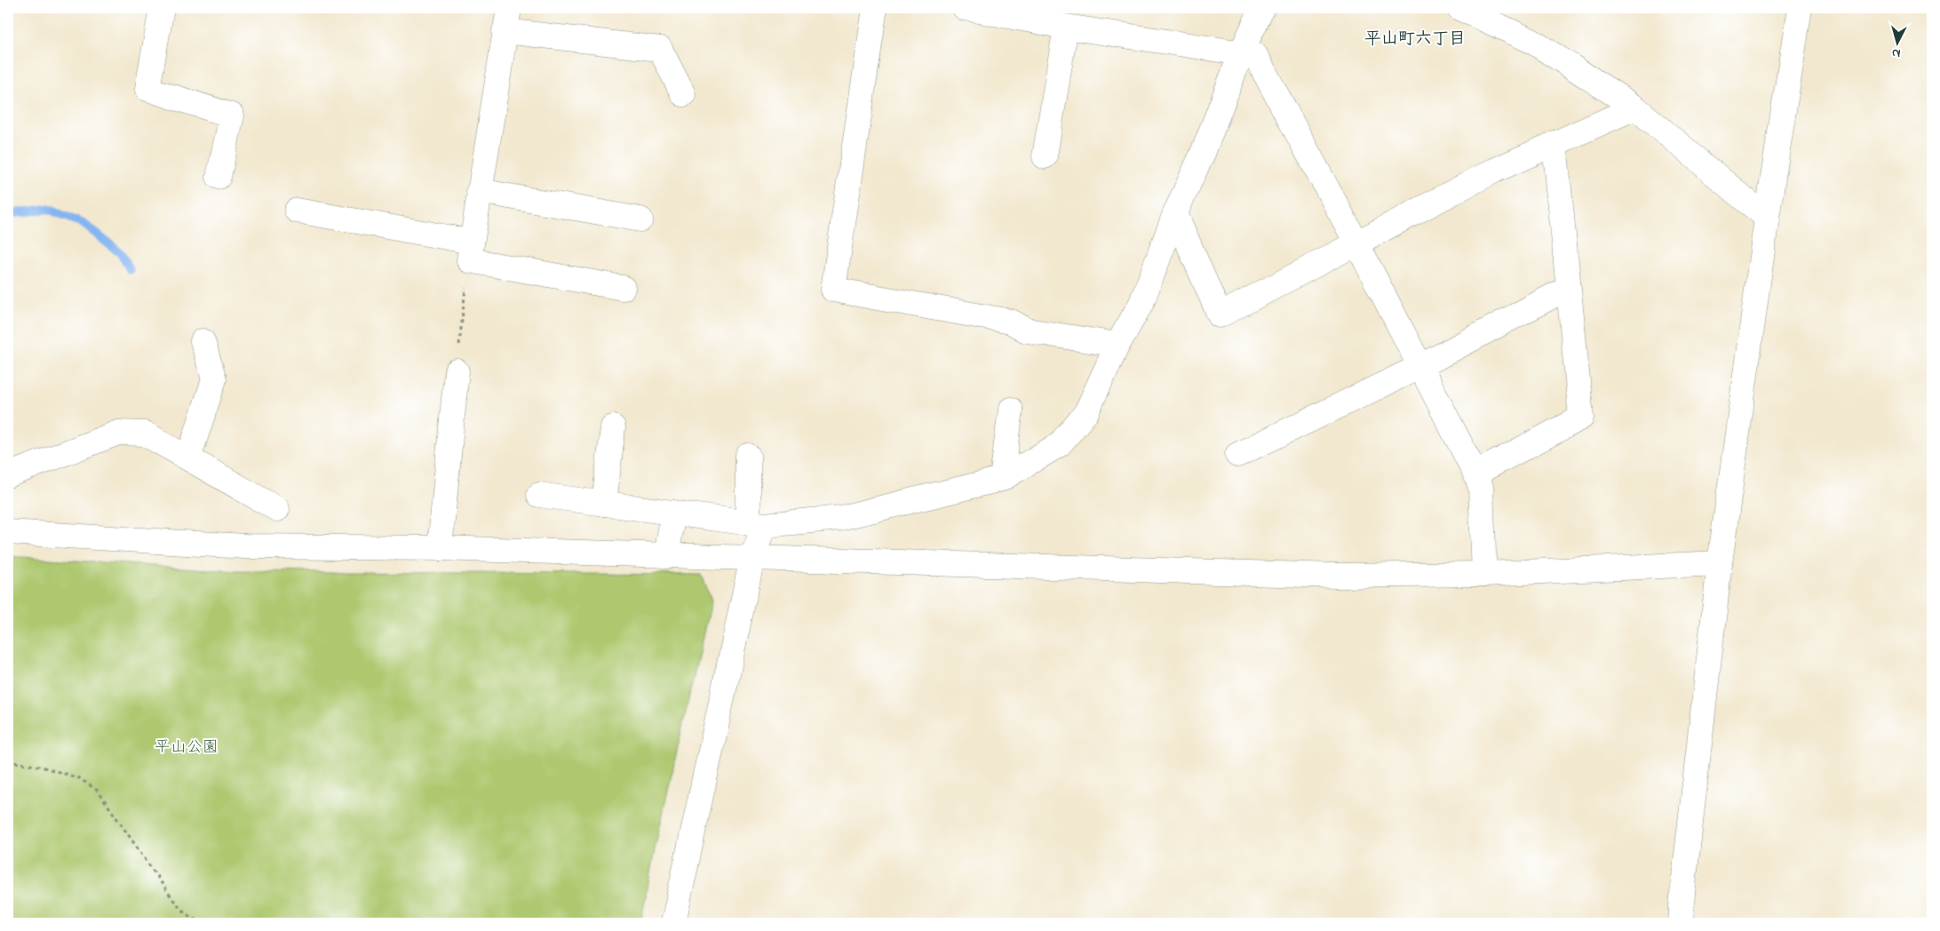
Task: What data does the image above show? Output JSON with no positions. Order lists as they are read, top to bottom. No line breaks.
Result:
{"districts":["平山町六丁目"],"parks":["平山公園"],"north":"bottom"}
